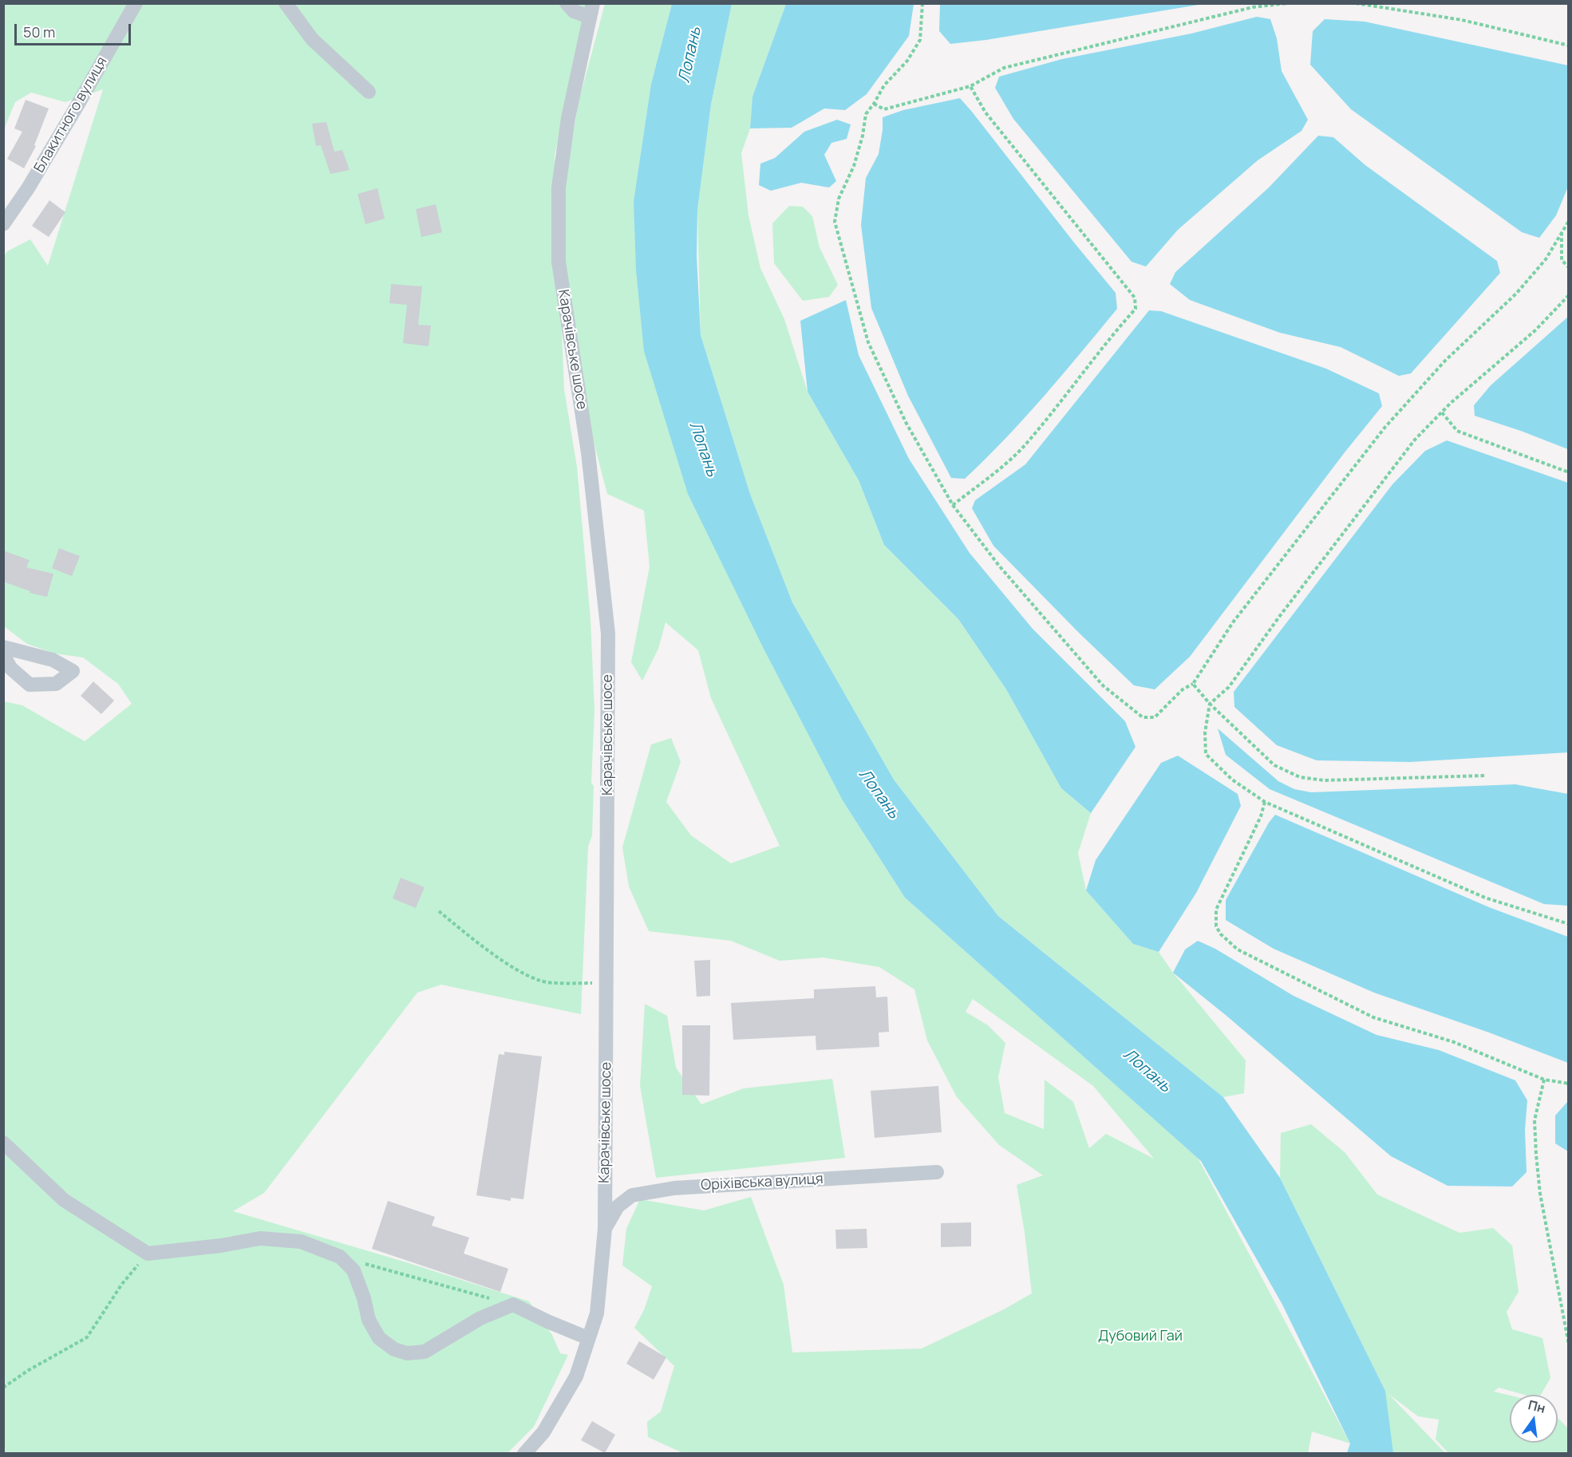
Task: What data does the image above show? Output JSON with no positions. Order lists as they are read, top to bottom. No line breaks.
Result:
{"streets":{"street":["Блакитного вулиця","Карачівське шосе","Оріхівська вулиця"]},"crossings":[["Карачівське шосе","Оріхівська вулиця"]],"water":["Лопань"],"parks":["Дубовий Гай"],"scale_bar":"50 m","north":"top"}
